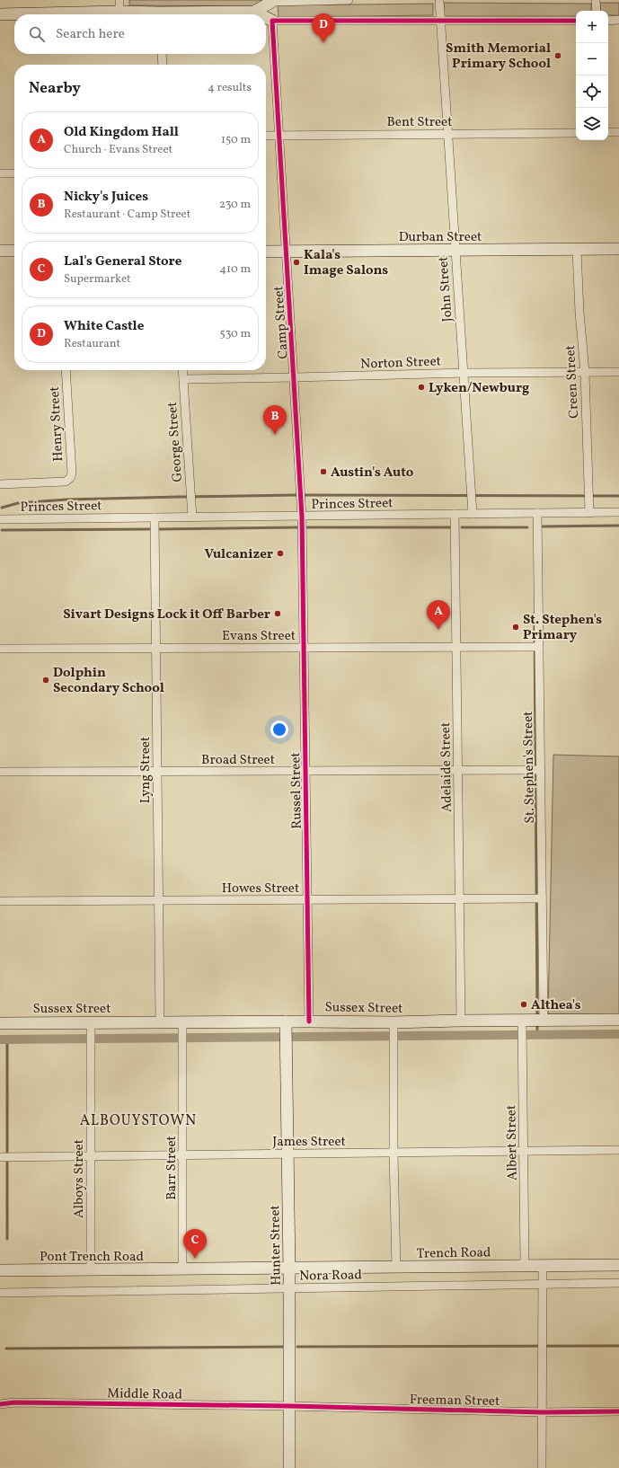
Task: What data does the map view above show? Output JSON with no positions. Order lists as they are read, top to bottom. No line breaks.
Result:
{"streets":{"street":["Bent Street","Durban Street","John Street","Camp Street","Norton Street","Creen Street","Henry Street","George Street","Princes Street","Evans Street","Broad Street","Adelaide Street","St. Stephen's Street","Lyng Street","Russel Street","Howes Street","Sussex Street","James Street","Albert Street","Barr Street","Alboys Street","Hunter Street","Trench Road","Pont Trench Road","Nora Road","Middle Road","Freeman Street"]},"crossings":[["Bent Street","John Street"],["Bent Street","Camp Street"],["Durban Street","John Street"],["Durban Street","Camp Street"],["Durban Street","Creen Street"],["John Street","Norton Street"],["John Street","Princes Street"],["Camp Street","Norton Street"],["Camp Street","Princes Street"],["Camp Street","Russel Street"],["Norton Street","Creen Street"],["Norton Street","George Street"],["Creen Street","Princes Street"],["George Street","Princes Street"],["Princes Street","Adelaide Street"],["Princes Street","St. Stephen's Street"],["Princes Street","Lyng Street"],["Princes Street","Russel Street"],["Evans Street","Adelaide Street"],["Evans Street","St. Stephen's Street"],["Evans Street","Lyng Street"],["Evans Street","Russel Street"],["Broad Street","Adelaide Street"],["Broad Street","St. Stephen's Street"],["Broad Street","Lyng Street"],["Broad Street","Russel Street"],["Adelaide Street","Howes Street"],["Adelaide Street","Sussex Street"],["St. Stephen's Street","Howes Street"],["St. Stephen's Street","Sussex Street"],["Lyng Street","Howes Street"],["Lyng Street","Sussex Street"],["Russel Street","Howes Street"],["Russel Street","Sussex Street"],["Sussex Street","Albert Street"],["Sussex Street","Barr Street"],["Sussex Street","Alboys Street"],["Sussex Street","Hunter Street"],["James Street","Albert Street"],["James Street","Barr Street"],["James Street","Alboys Street"],["James Street","Hunter Street"],["Albert Street","Trench Road"],["Barr Street","Pont Trench Road"],["Alboys Street","Pont Trench Road"],["Hunter Street","Trench Road"],["Hunter Street","Pont Trench Road"],["Hunter Street","Nora Road"],["Hunter Street","Middle Road"],["Hunter Street","Freeman Street"],["Trench Road","Pont Trench Road"],["Middle Road","Freeman Street"]],"districts":["ALBOUYSTOWN"],"places":["Smith Memorial Primary School","Kala's Image Salons","Lyken/Newburg","Austin's Auto","Vulcanizer","Sivart Designs Lock it Off Barber","St. Stephen's Primary","Dolphin Secondary School","Althea's"],"page":{"map_buttons":["+","−"],"pins":["D","B","A","C"],"search":"Search here","heading":["Nearby","4 results"],"list":[{"mark":"A","name":"Old Kingdom Hall","note":"Church · Evans Street","value":"150 m"},{"mark":"B","name":"Nicky's Juices","note":"Restaurant · Camp Street","value":"230 m"},{"mark":"C","name":"Lal's General Store","note":"Supermarket","value":"410 m"},{"mark":"D","name":"White Castle","note":"Restaurant","value":"530 m"}]}}
